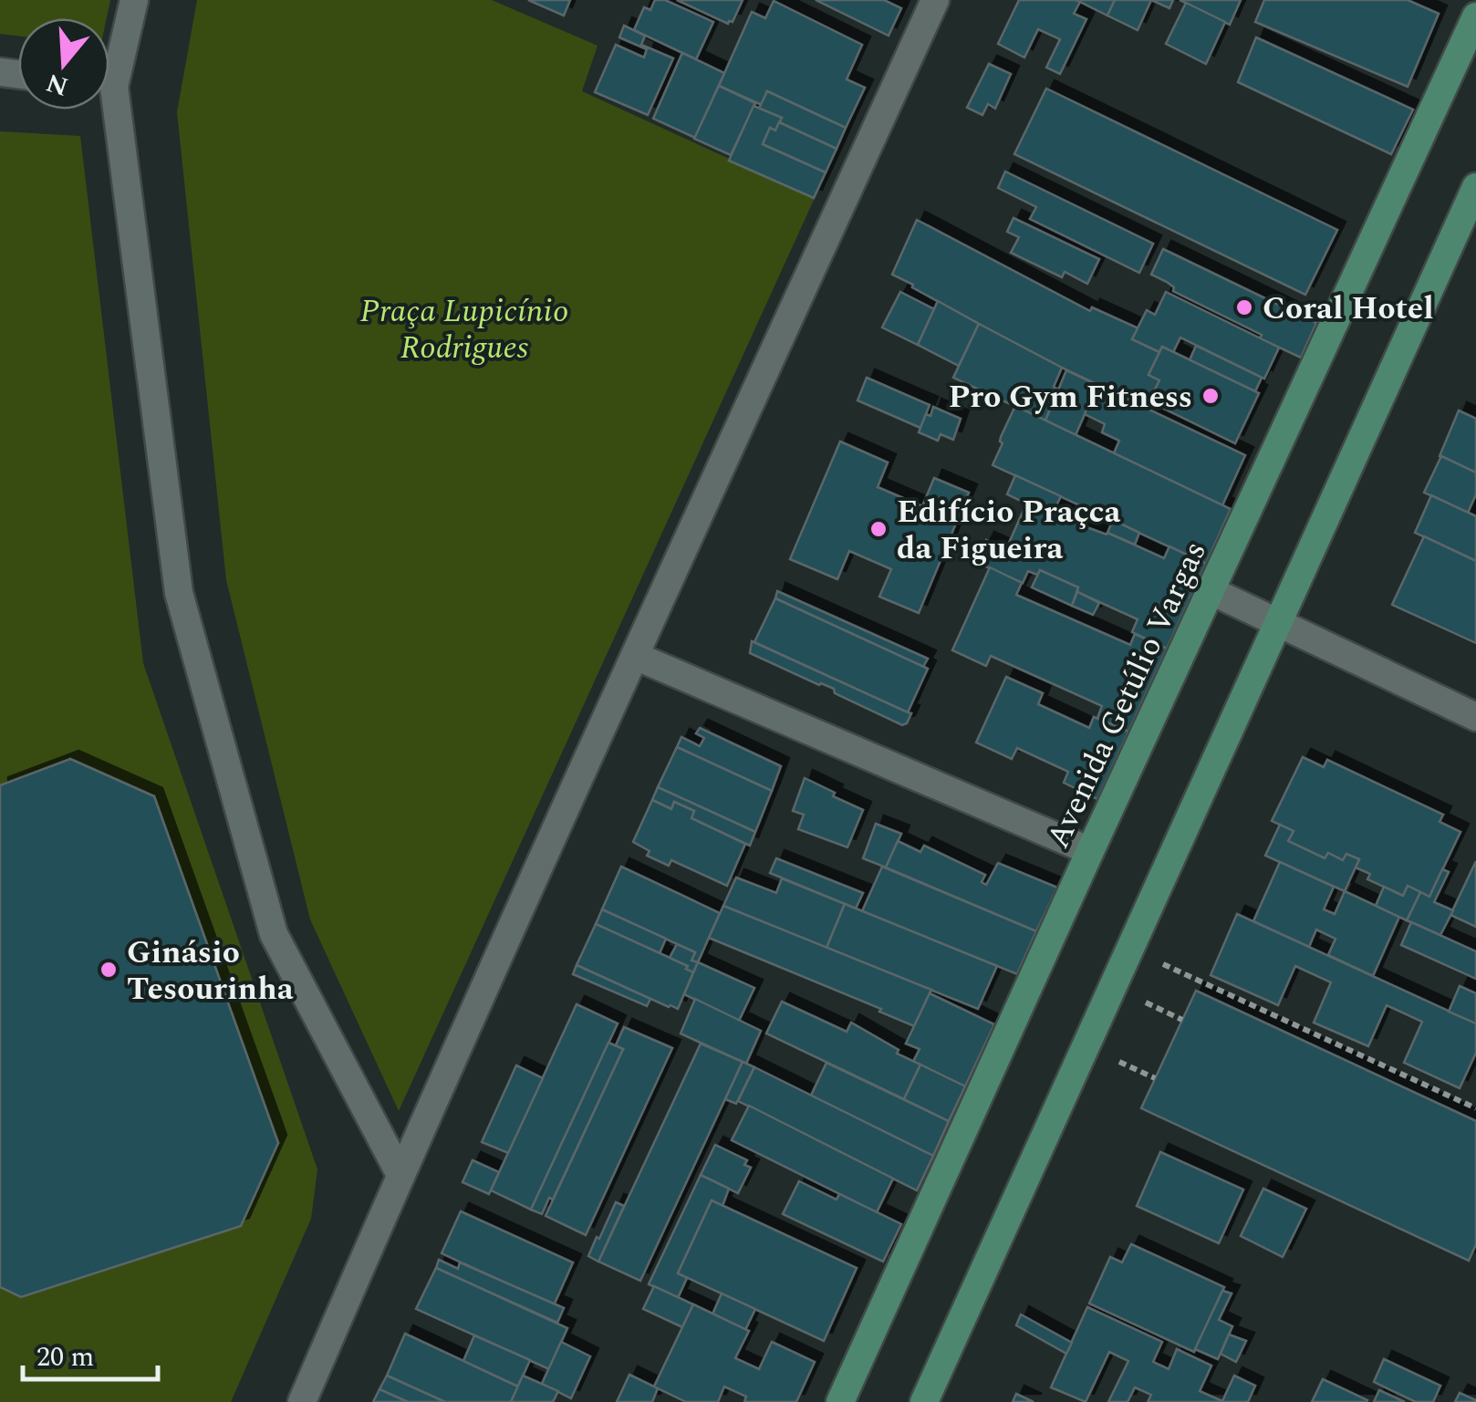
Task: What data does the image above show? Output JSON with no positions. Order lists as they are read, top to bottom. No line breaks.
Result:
{"streets":{"main road":["Avenida Getúlio Vargas"]},"parks":["Praça Lupicínio Rodrigues"],"places":["Coral Hotel","Pro Gym Fitness","Edifício Praçca da Figueira","Ginásio Tesourinha"],"scale_bar":"20 m","north":"bottom"}
